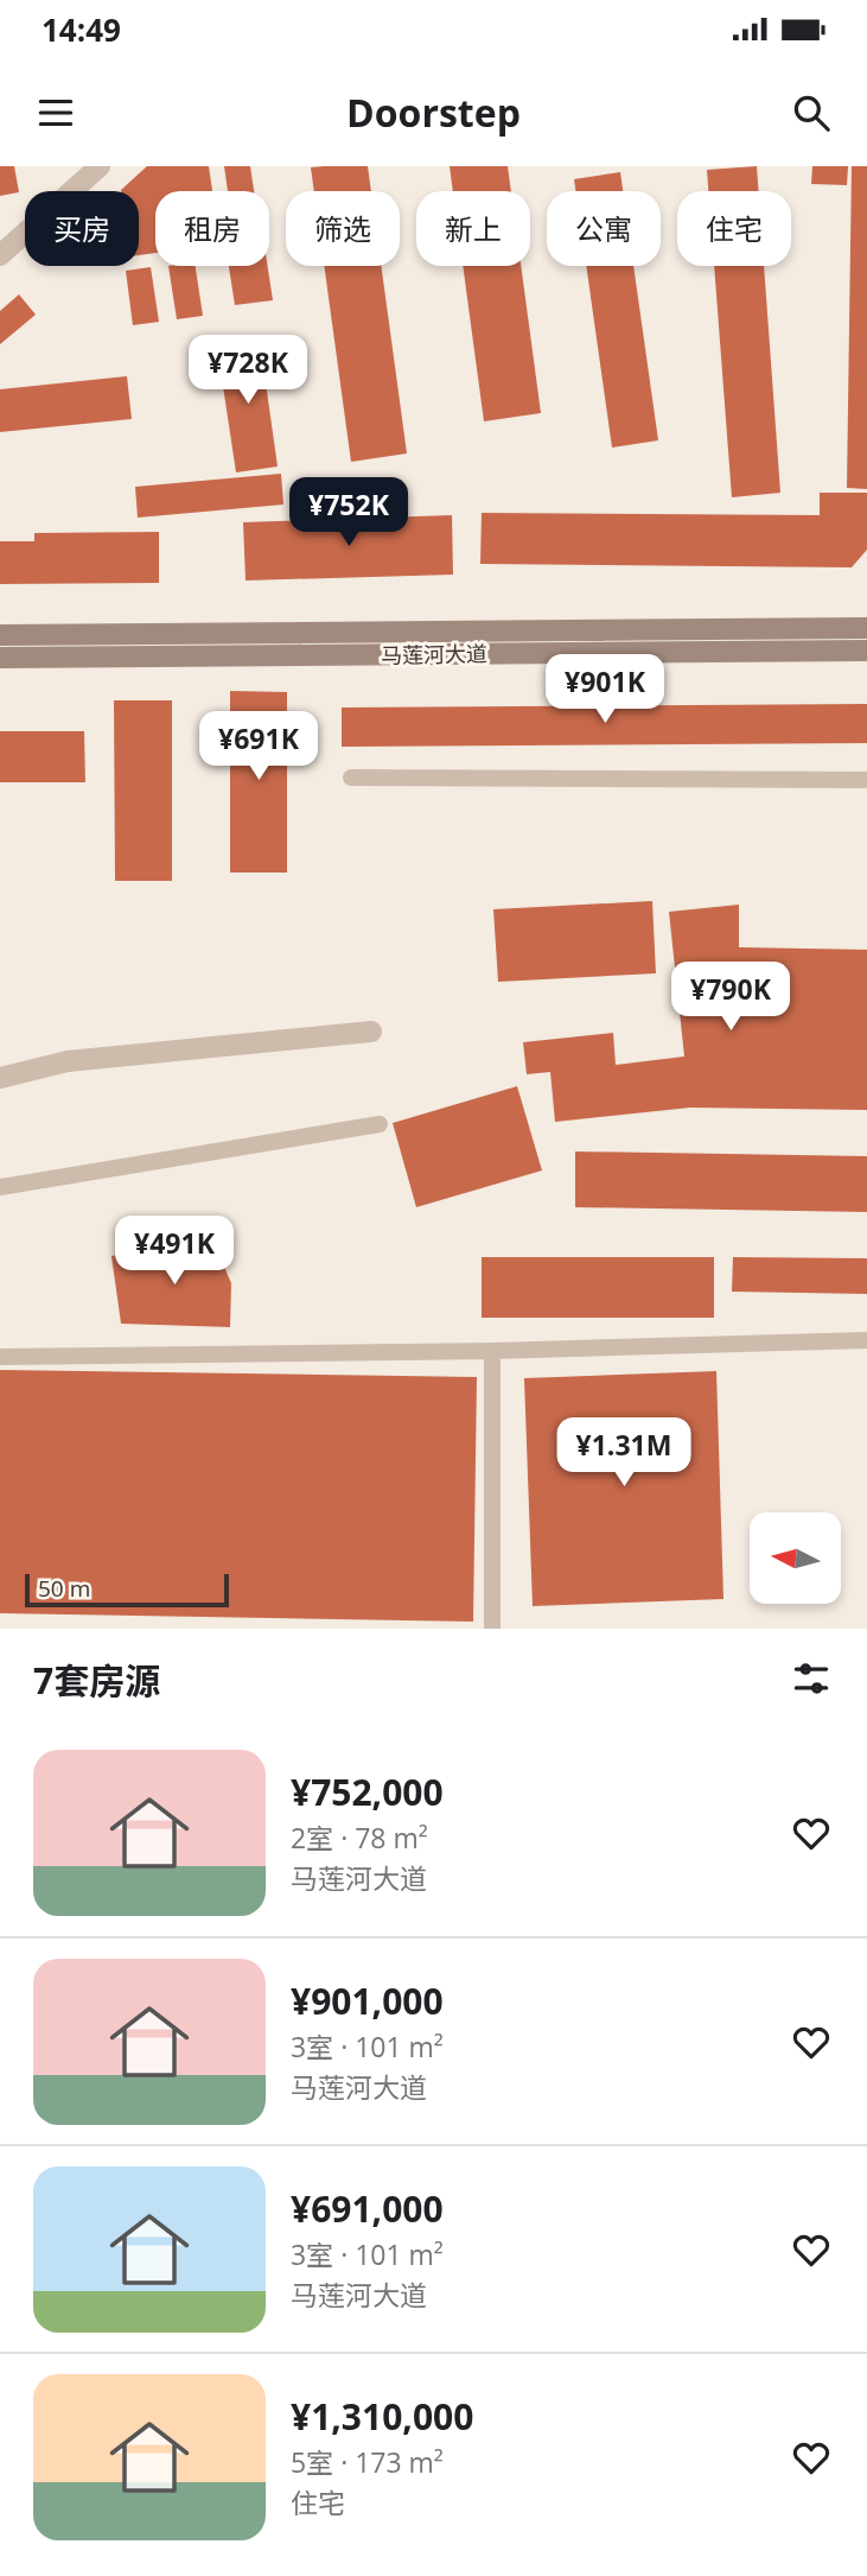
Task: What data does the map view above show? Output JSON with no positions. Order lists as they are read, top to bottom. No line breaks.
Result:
{"streets":{"street":["马莲河大道"]},"scale_bar":"50 m","north":"left","page":{"status":"14:49","header":"Doorstep","chip":["买房","租房","筛选","新上","公寓","住宅"],"price":["¥728K","¥752K","¥901K","¥691K","¥790K","¥491K","¥1.31M"],"scale":"50 m","heading":"7套房源","list":[{"name":"¥752,000","note":"2室 · 78 m² · 马莲河大道"},{"name":"¥901,000","note":"3室 · 101 m² · 马莲河大道"},{"name":"¥691,000","note":"3室 · 101 m² · 马莲河大道"},{"name":"¥1,310,000","note":"5室 · 173 m² · 住宅"}]}}
